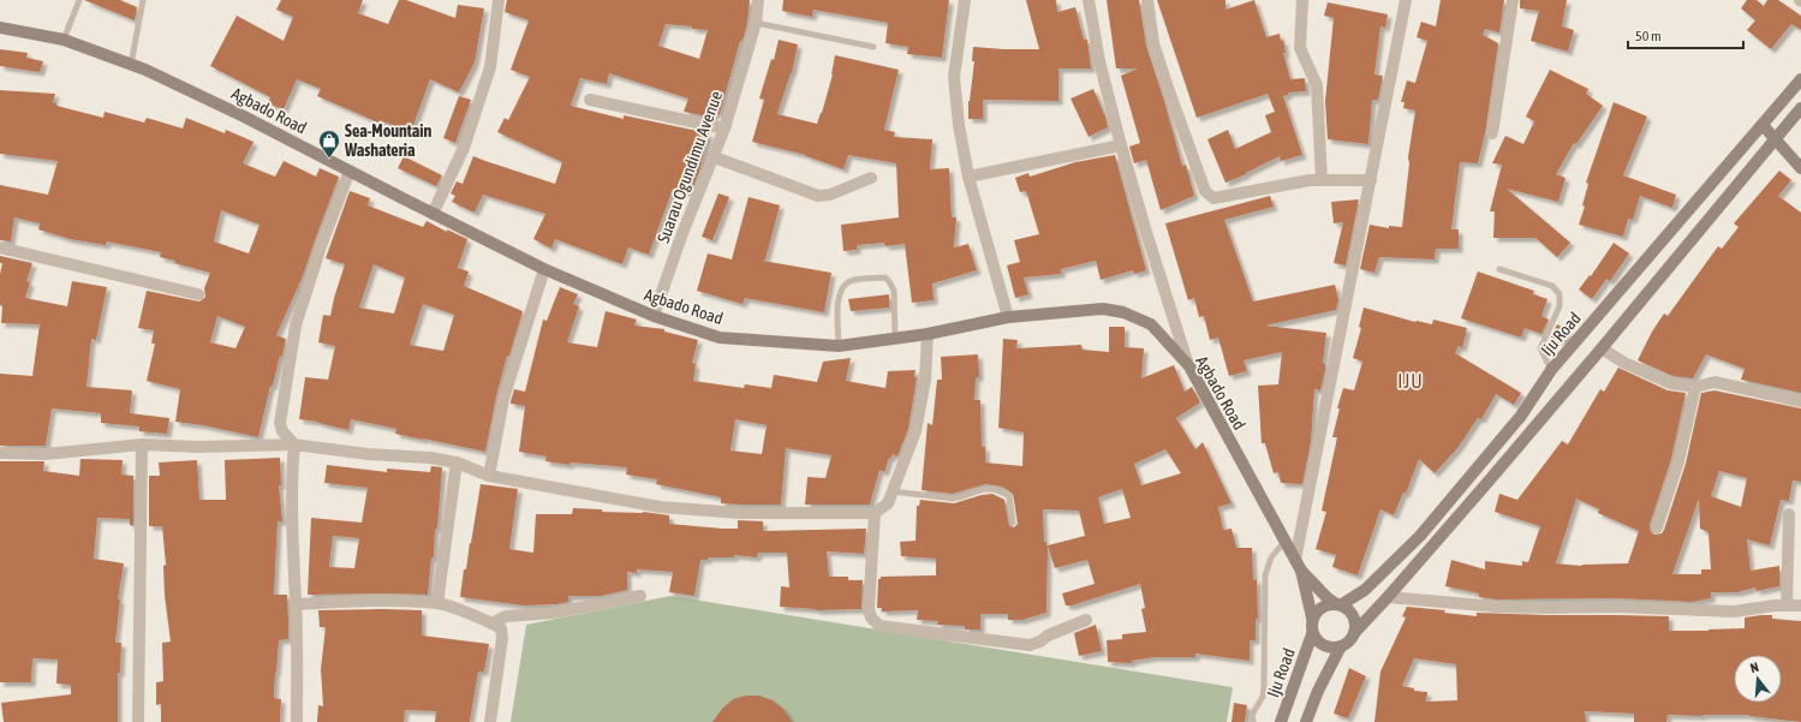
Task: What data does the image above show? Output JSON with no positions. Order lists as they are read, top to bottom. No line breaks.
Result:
{"streets":{"main road":["Agbado Road","Iju Road"],"street":["Suarau Ogundimu Avenue"]},"crossings":[["Agbado Road","Suarau Ogundimu Avenue"],["Agbado Road","Iju Road"]],"districts":["IJU"],"places":{"shop":["Sea-Mountain Washateria"]},"scale_bar":"50 m","north":"top"}
